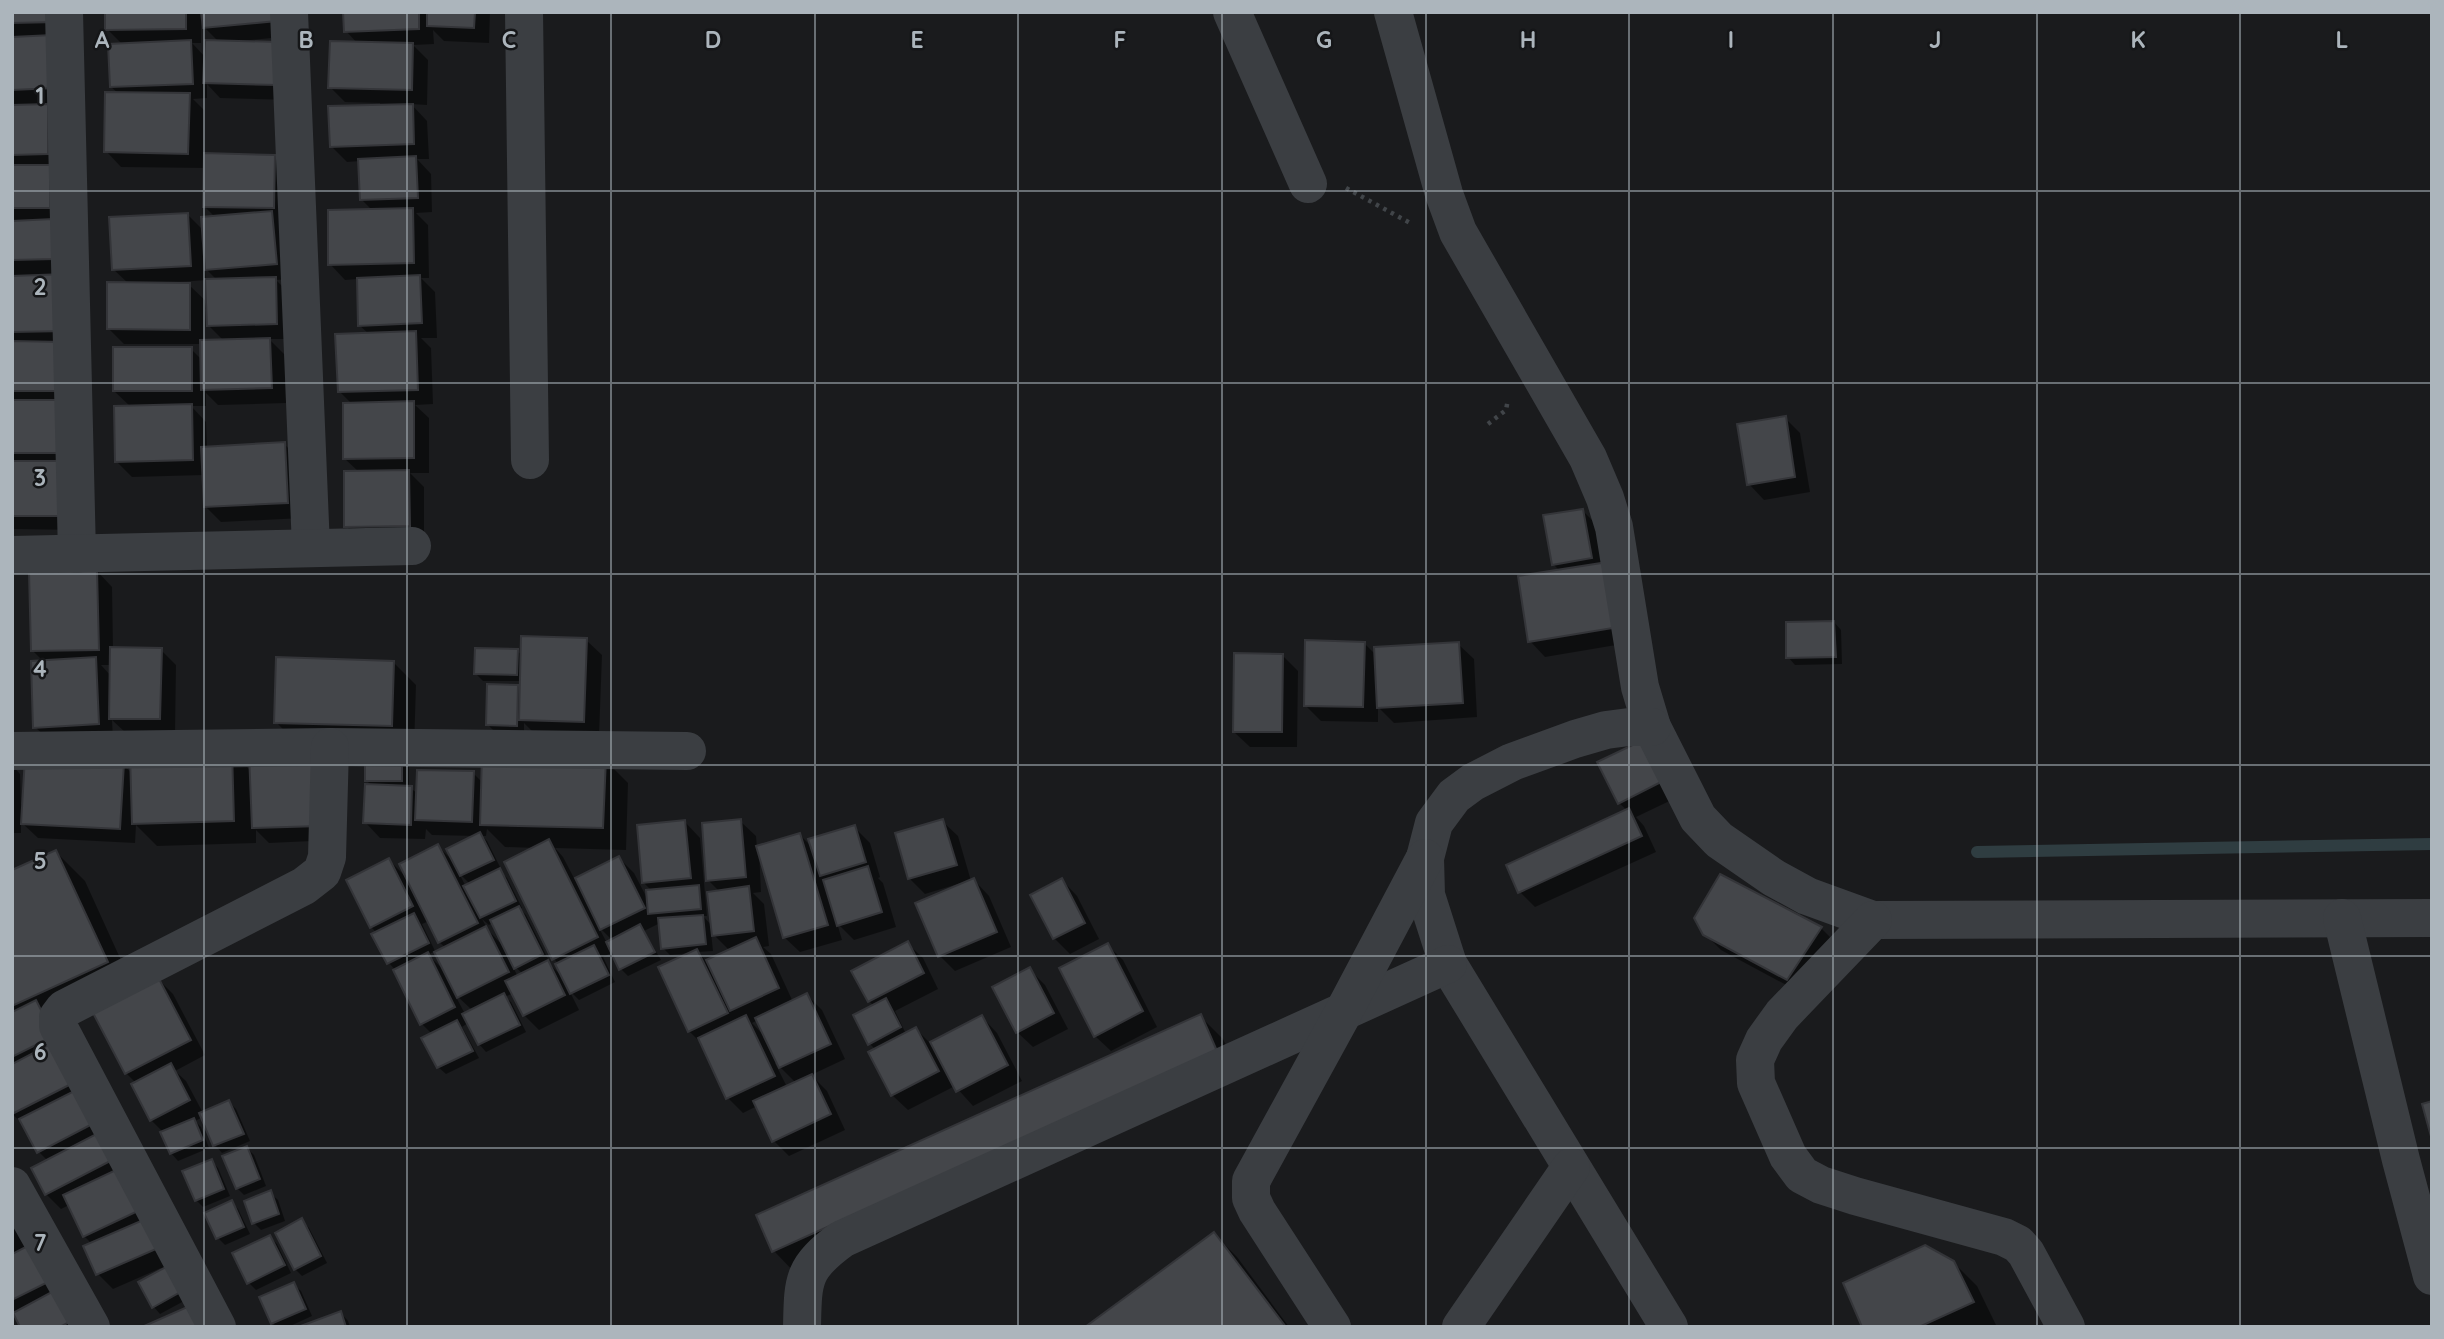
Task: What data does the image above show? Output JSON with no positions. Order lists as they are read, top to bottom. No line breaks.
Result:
{"grid":{"columns":["A","B","C","D","E","F","G","H","I","J","K","L"],"rows":["1","2","3","4","5","6","7"]}}
